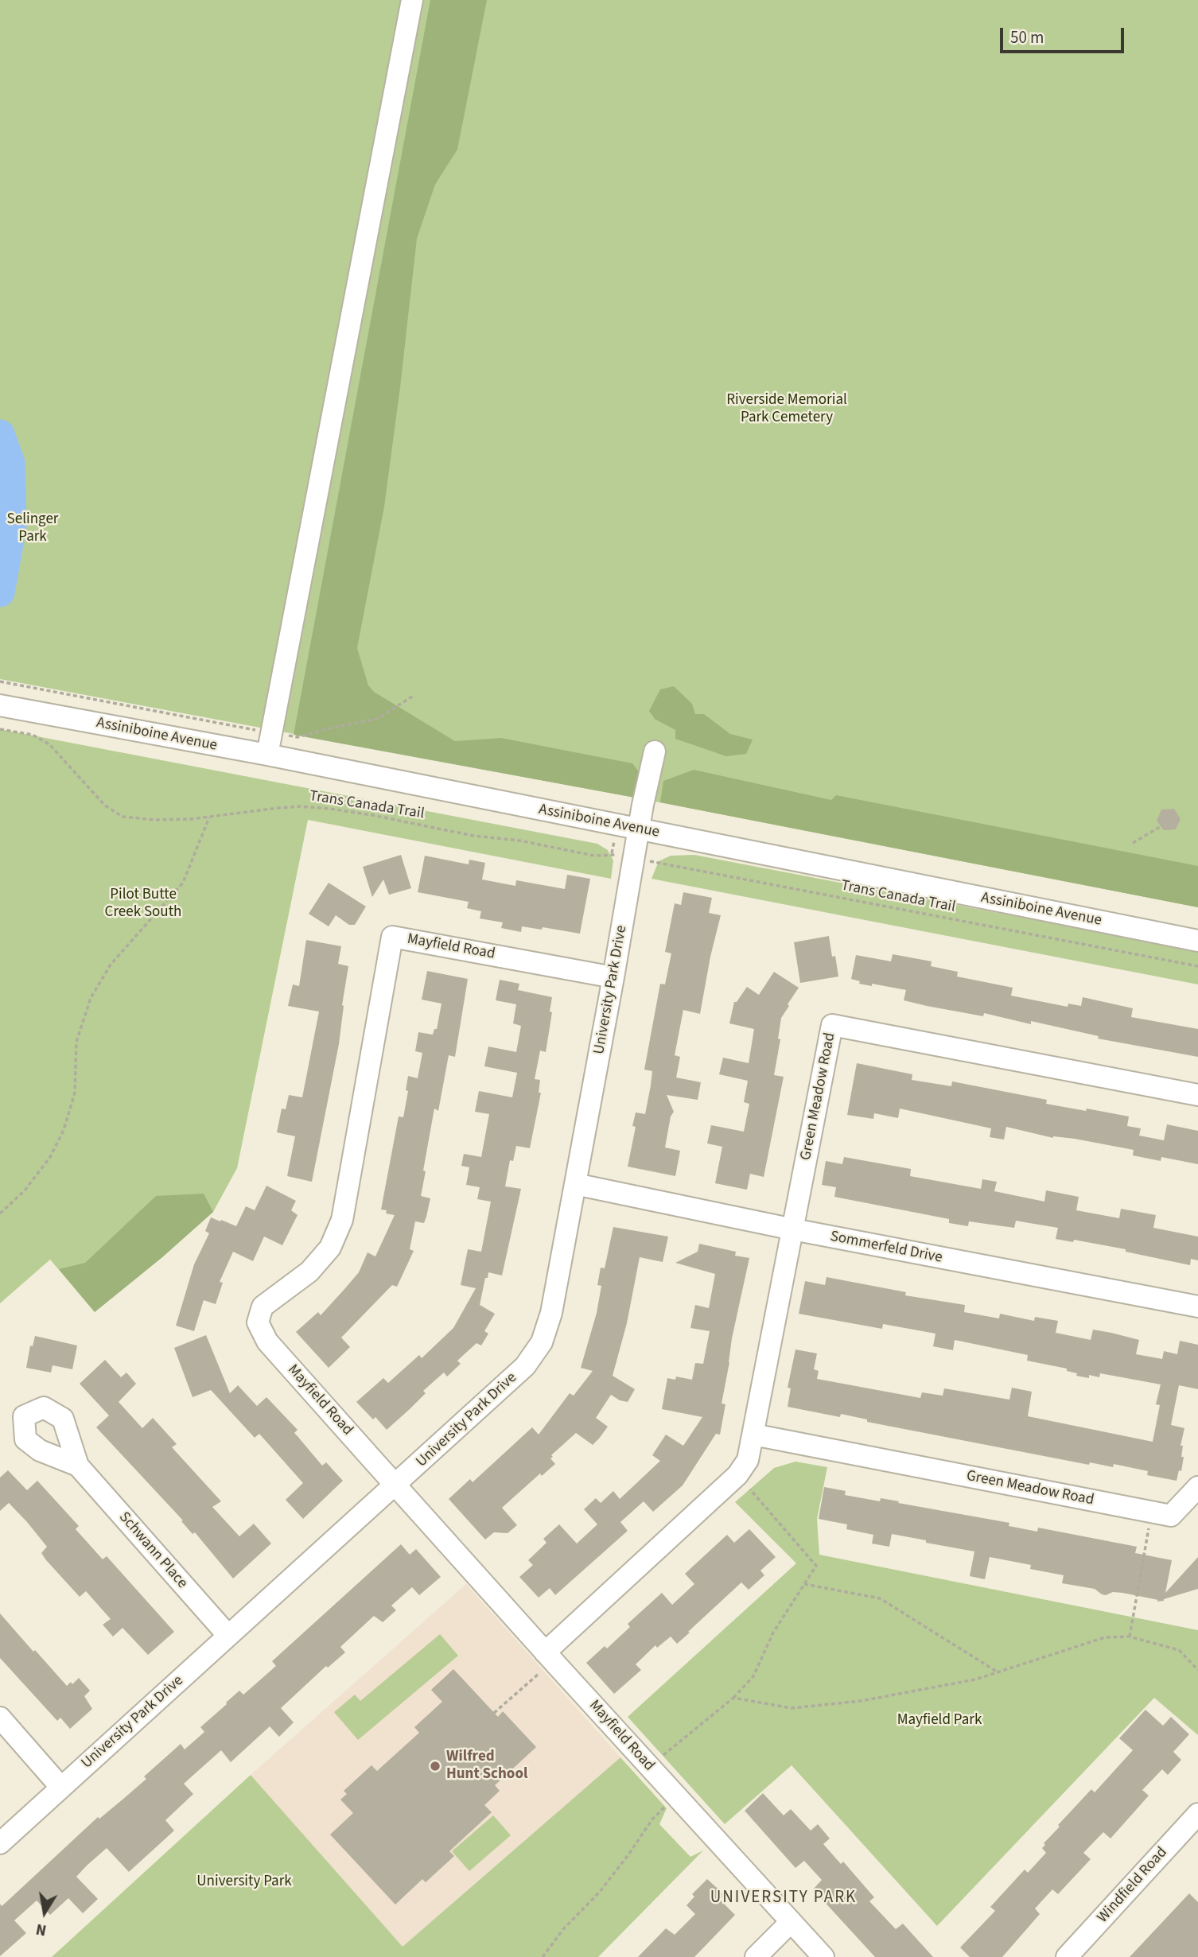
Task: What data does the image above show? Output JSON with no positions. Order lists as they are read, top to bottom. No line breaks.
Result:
{"streets":{"street":["Assiniboine Avenue","Mayfield Road","University Park Drive","Green Meadow Road","Sommerfeld Drive","Schwann Place","Windfield Road"],"path":["Trans Canada Trail"]},"crossings":[["Assiniboine Avenue","University Park Drive"],["Mayfield Road","University Park Drive"],["Mayfield Road","Green Meadow Road"],["University Park Drive","Sommerfeld Drive"],["University Park Drive","Schwann Place"],["Green Meadow Road","Sommerfeld Drive"]],"districts":["UNIVERSITY PARK"],"parks":["Riverside Memorial Park Cemetery","Selinger Park","Pilot Butte Creek South","Mayfield Park","University Park"],"places":["Wilfred Hunt School"],"scale_bar":"50 m","north":"bottom"}
